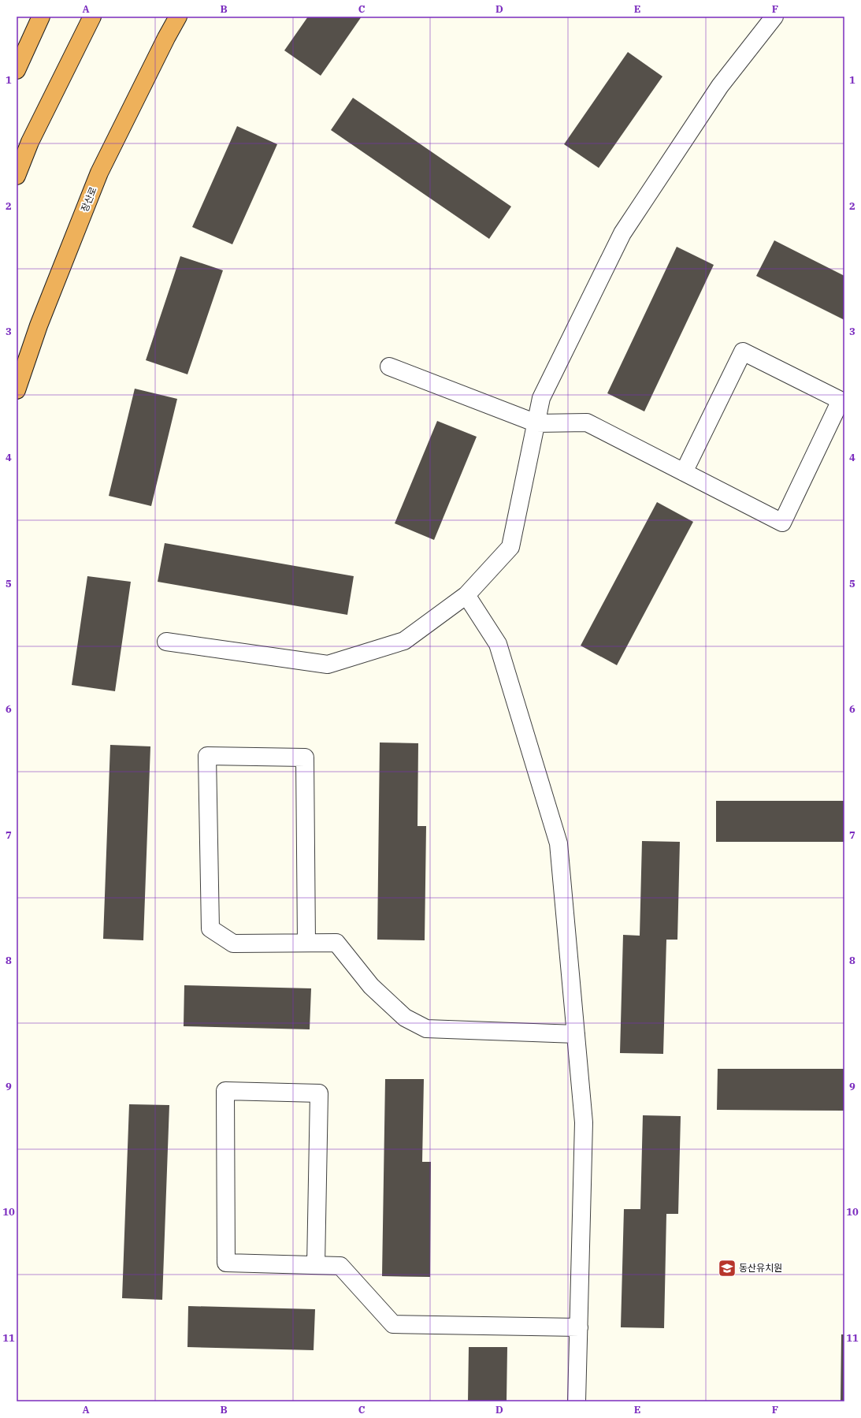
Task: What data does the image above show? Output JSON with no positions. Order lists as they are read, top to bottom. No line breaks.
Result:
{"streets":{"highway":["장산로"]},"places":{"school or university":["동산유치원"]},"grid":{"columns":["A","B","C","D","E","F"],"rows":["1","2","3","4","5","6","7","8","9","10","11"]}}
